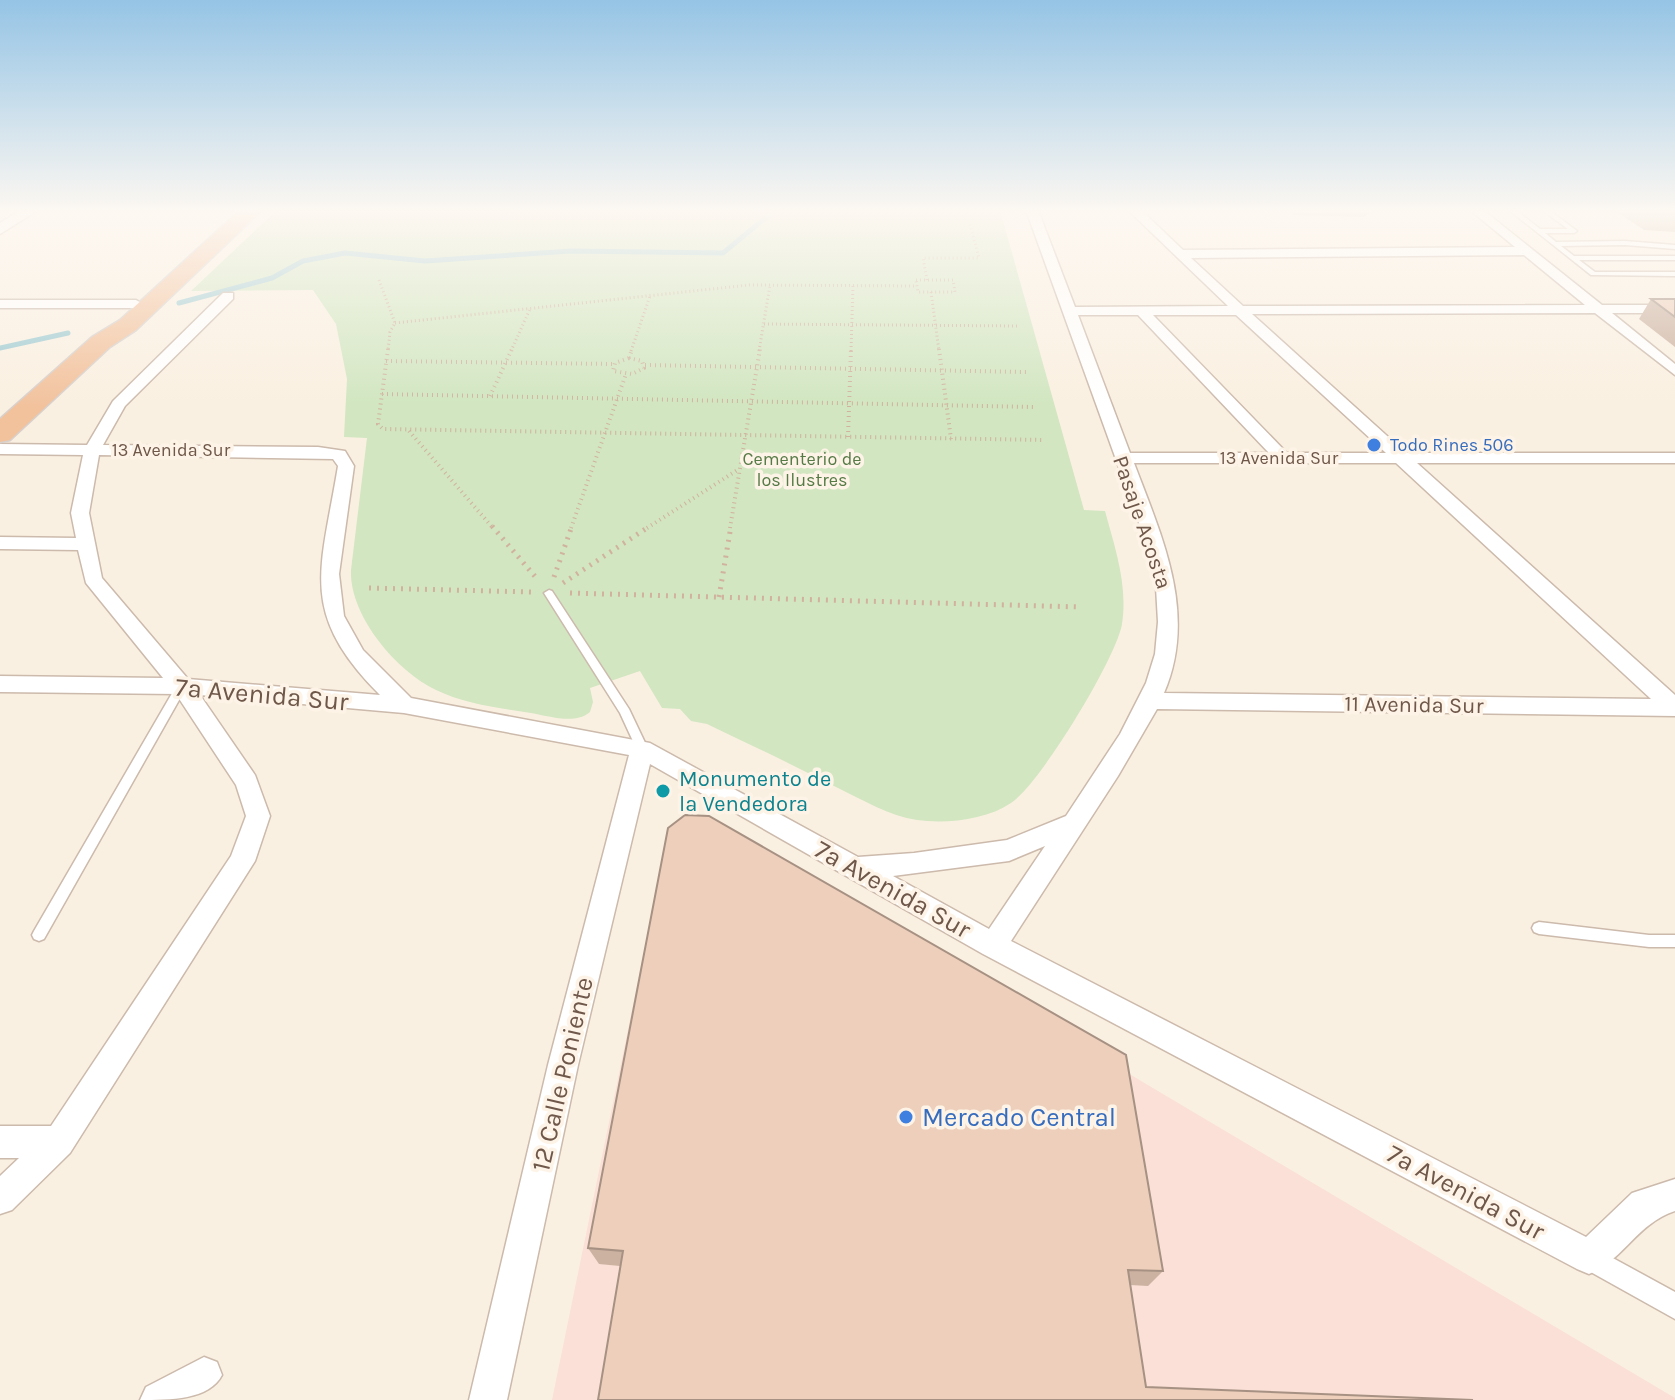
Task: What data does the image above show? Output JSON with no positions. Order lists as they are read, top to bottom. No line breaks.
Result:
{"streets":{"street":["13 Avenida Sur","Pasaje Acosta","7a Avenida Sur","11 Avenida Sur","12 Calle Poniente"]},"crossings":[["13 Avenida Sur","Pasaje Acosta"],["13 Avenida Sur","7a Avenida Sur"],["Pasaje Acosta","7a Avenida Sur"],["Pasaje Acosta","11 Avenida Sur"],["7a Avenida Sur","12 Calle Poniente"]],"parks":["Cementerio de los Ilustres"],"places":["Todo Rines 506","Monumento de la Vendedora","Mercado Central"]}
